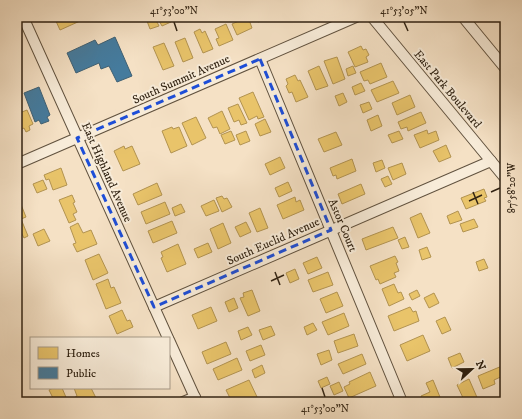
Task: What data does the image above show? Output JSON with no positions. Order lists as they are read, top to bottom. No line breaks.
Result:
{"streets":{"street":["South Summit Avenue","East Park Boulevard","East Highland Avenue","Astor Court","South Euclid Avenue"]},"crossings":[["South Summit Avenue","East Highland Avenue"],["South Summit Avenue","Astor Court"],["East Park Boulevard","South Euclid Avenue"],["East Highland Avenue","South Euclid Avenue"],["Astor Court","South Euclid Avenue"]],"legend":["Homes","Public"],"north":"right","coordinates":["41°53'00\"N","41°53'05\"N","87°58'20\"W"]}
